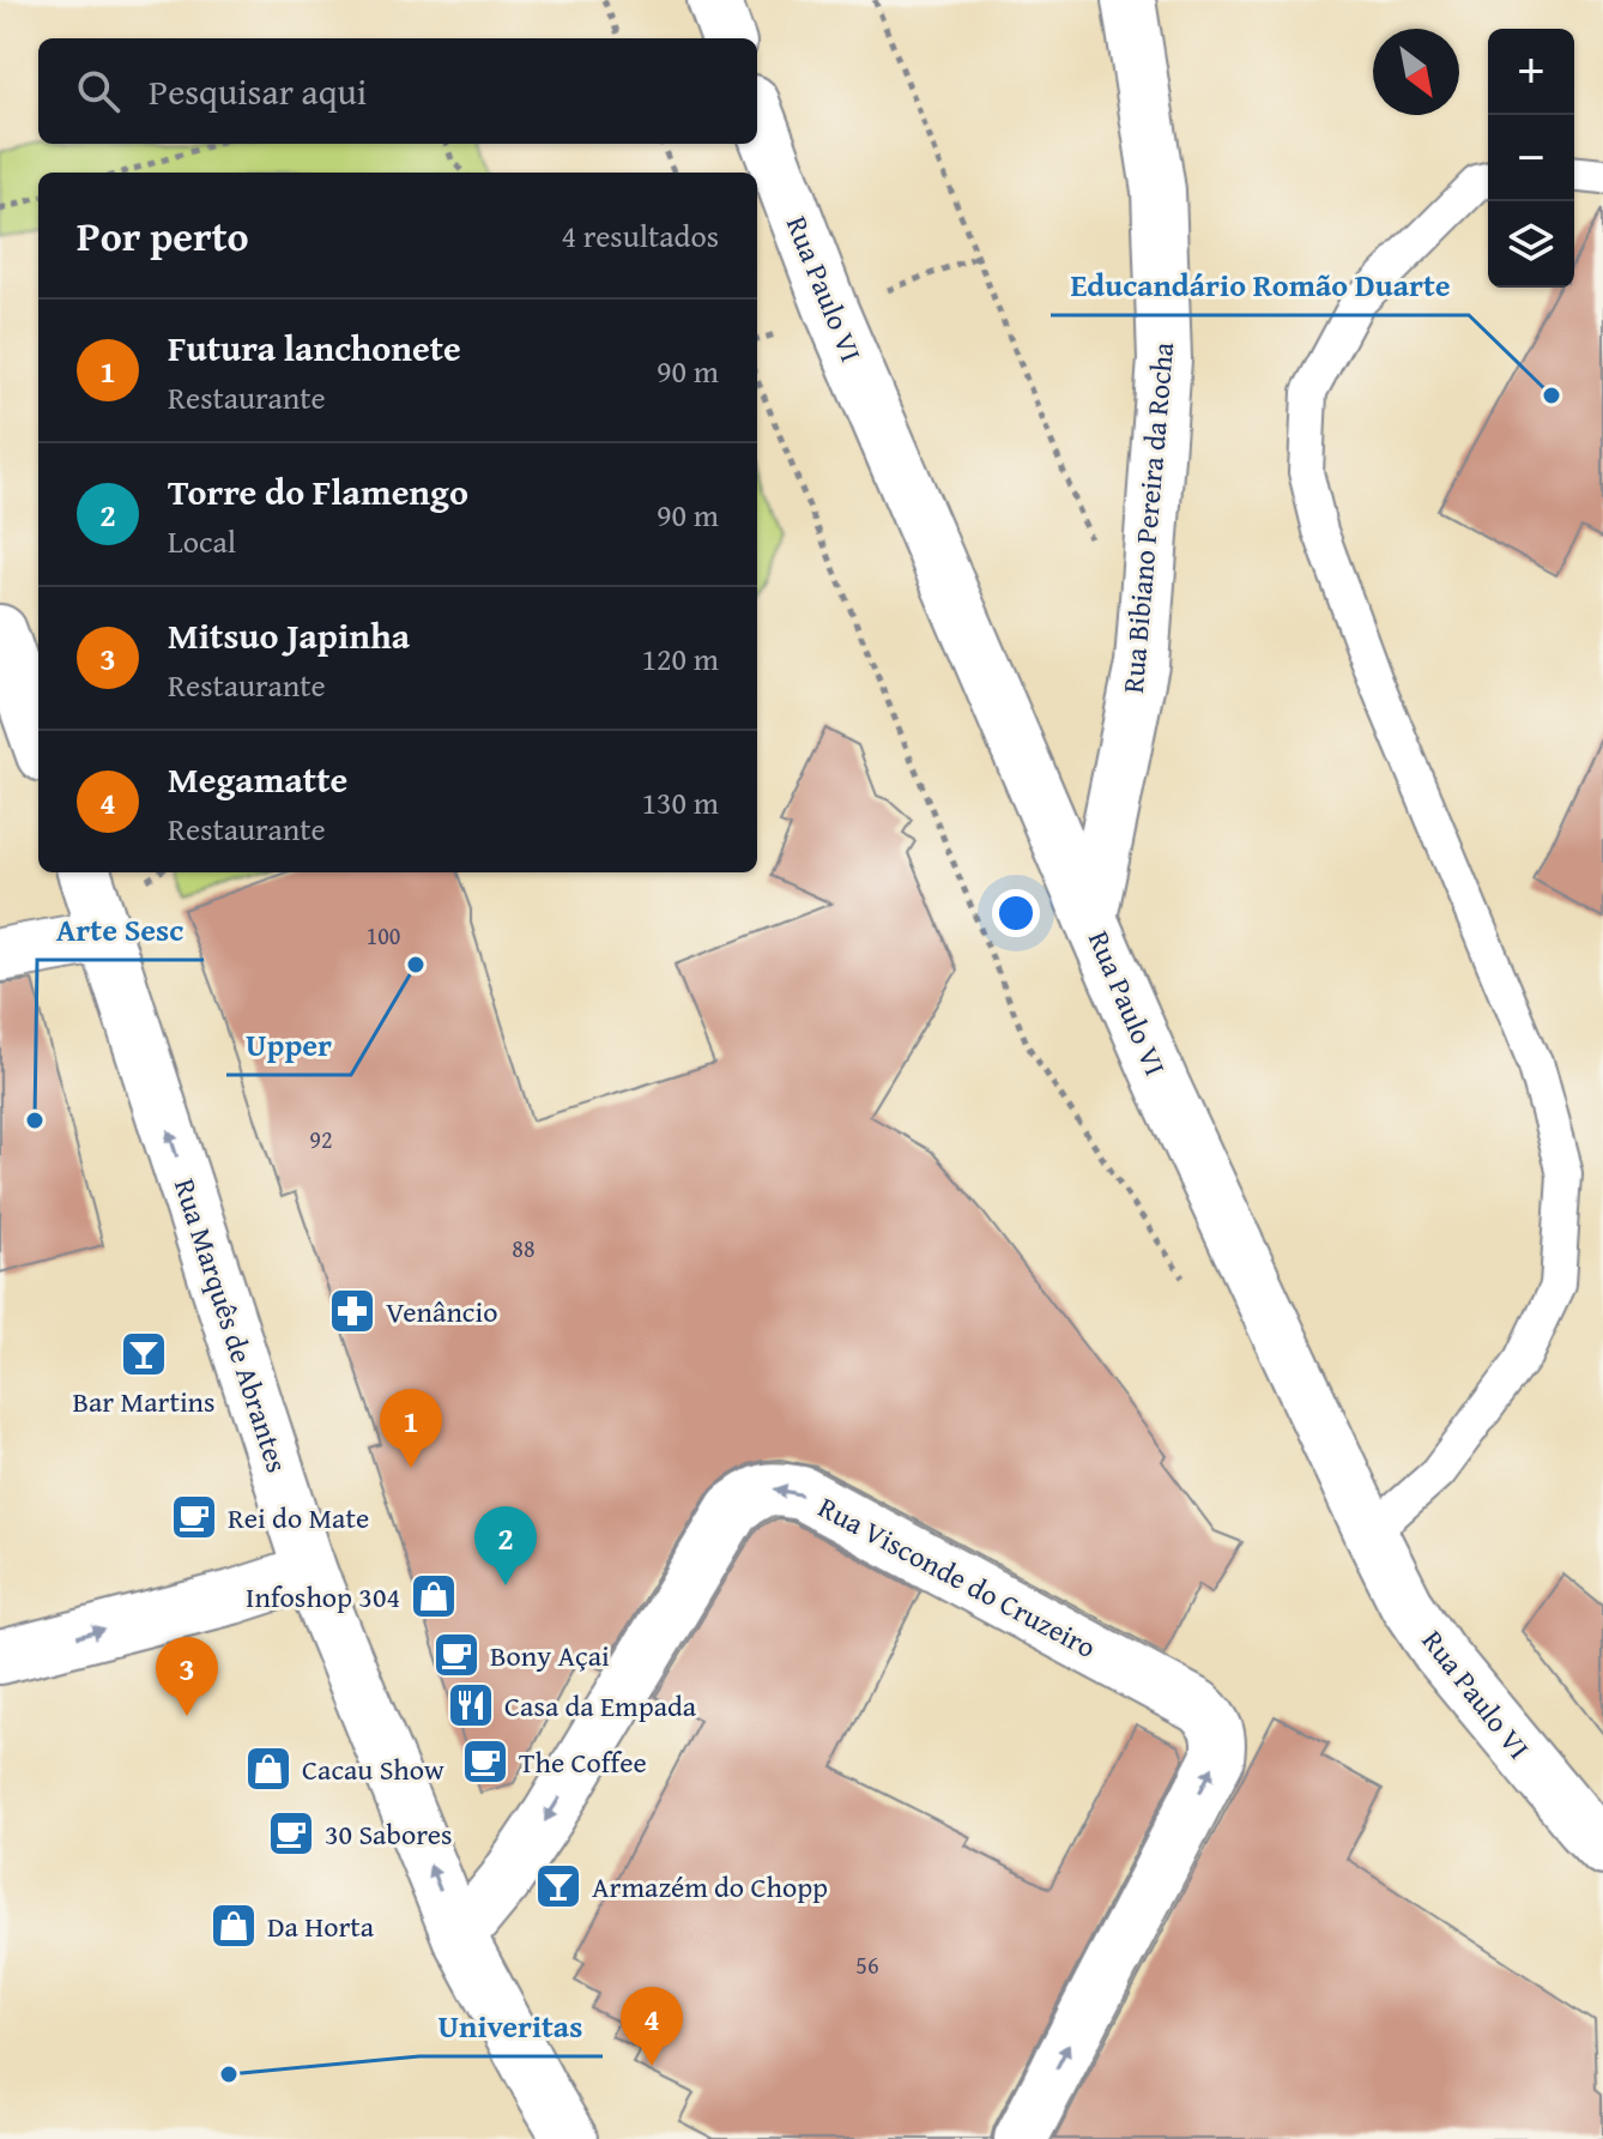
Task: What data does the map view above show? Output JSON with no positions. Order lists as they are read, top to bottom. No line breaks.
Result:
{"streets":{"street":["Rua Paulo VI","Rua Bibiano Pereira da Rocha","Rua Marquês de Abrantes","Rua Visconde do Cruzeiro"]},"crossings":[["Rua Paulo VI","Rua Bibiano Pereira da Rocha"],["Rua Marquês de Abrantes","Rua Visconde do Cruzeiro"]],"one_way":["Rua Marquês de Abrantes"],"places":{"other":["Educandário Romão Duarte","Upper","Arte Sesc","Univeritas"],"pharmacy":["Venâncio"],"bar":["Bar Martins","Armazém do Chopp"],"cafe":["Rei do Mate","Bony Açai","The Coffee","30 Sabores"],"shop":["Infoshop 304","Cacau Show","Da Horta"],"restaurant":["Casa da Empada"]},"house_numbers":["100","92","88","56"],"north":"bottom right","page":{"map_buttons":["+","−"],"search":"Pesquisar aqui","heading":["Por perto","4 resultados"],"list":[{"mark":"1","name":"Futura lanchonete","note":"Restaurante","value":"90 m"},{"mark":"2","name":"Torre do Flamengo","note":"Local","value":"90 m"},{"mark":"3","name":"Mitsuo Japinha","note":"Restaurante","value":"120 m"},{"mark":"4","name":"Megamatte","note":"Restaurante","value":"130 m"}],"pins":["1","2","3","4"]}}
